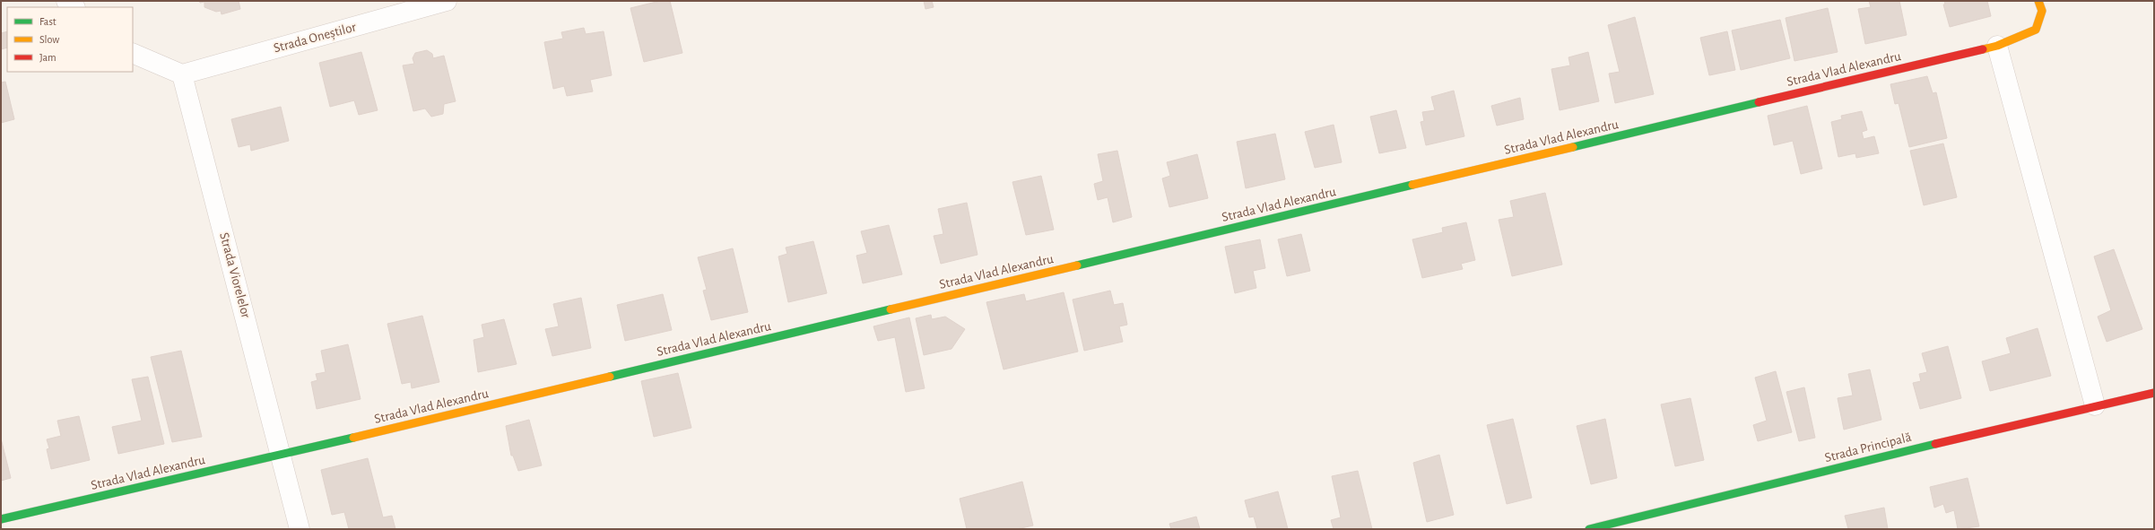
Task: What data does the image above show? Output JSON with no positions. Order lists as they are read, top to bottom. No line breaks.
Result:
{"streets":{"street":["Strada Oneștilor","Strada Vlad Alexandru","Strada Viorelelor","Strada Principală"]},"crossings":[["Strada Oneștilor","Strada Viorelelor"],["Strada Vlad Alexandru","Strada Viorelelor"]],"legend":["Fast","Slow","Jam"]}
